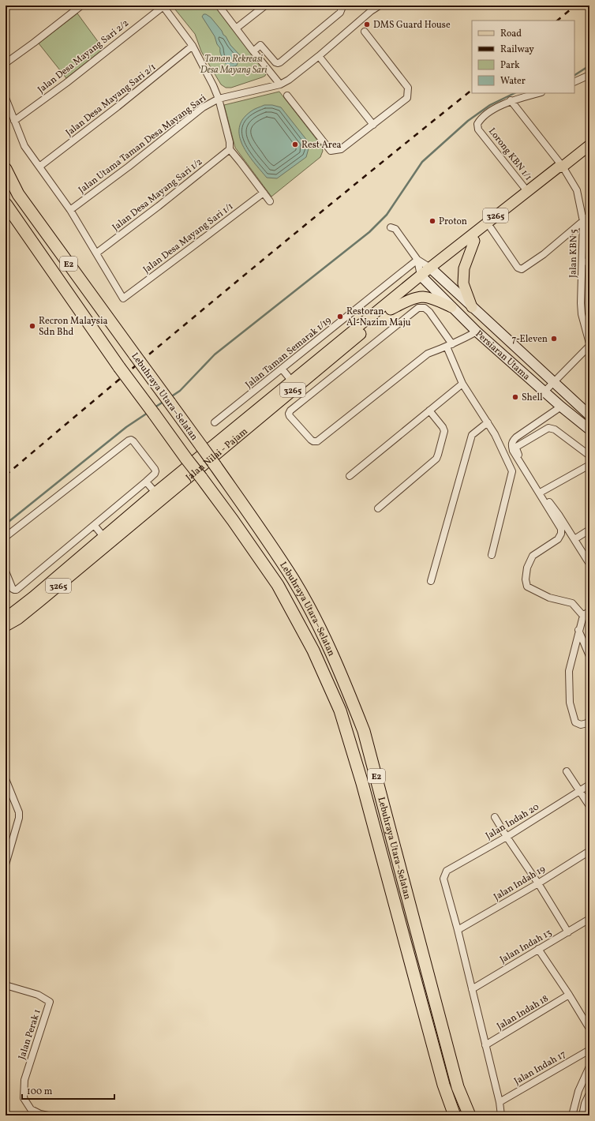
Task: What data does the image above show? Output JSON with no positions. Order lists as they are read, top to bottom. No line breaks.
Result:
{"streets":{"highway":["E2","Lebuhraya Utara–Selatan"],"main road":["3265","Persiaran Utama","Jalan Nilai - Pajam"],"street":["Jalan Desa Mayang Sari 2/2","Jalan Desa Mayang Sari 2/1","Jalan Utama Taman Desa Mayang Sari","Lorong KBN 1/1","Jalan Desa Mayang Sari 1/2","Jalan Desa Mayang Sari 1/1","Jalan KBN 5","Jalan Taman Semarak 1/19","Jalan Indah 20","Jalan Indah 19","Jalan Indah 13","Jalan Indah 18","Jalan Perak 1","Jalan Indah 17"]},"crossings":[["Lorong KBN 1/1","3265"],["Lorong KBN 1/1","Jalan KBN 5"],["Jalan Desa Mayang Sari 1/2","Jalan Desa Mayang Sari 1/1"],["3265","Jalan KBN 5"],["3265","Persiaran Utama"],["3265","Jalan Nilai - Pajam"],["Persiaran Utama","Jalan Nilai - Pajam"],["Jalan Indah 20","Jalan Indah 19"]],"parks":["Taman Rekreasi Desa Mayang Sari"],"places":["DMS Guard House","Rest Area","Proton","Restoran Al-Nazim Maju","Recron Malaysia Sdn Bhd","7-Eleven","Shell"],"legend":["Road","Railway","Park","Water"],"scale_bar":"100 m"}
